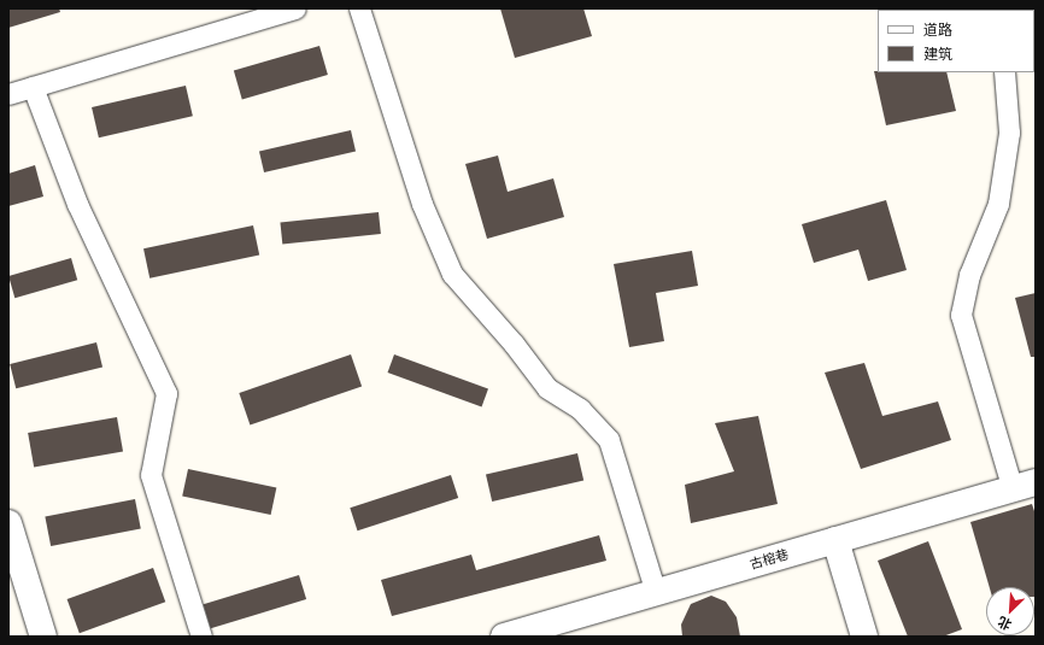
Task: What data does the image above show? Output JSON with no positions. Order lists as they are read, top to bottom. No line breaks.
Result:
{"streets":{"street":["古榕巷"]},"legend":["道路","建筑"],"north":"bottom left"}
